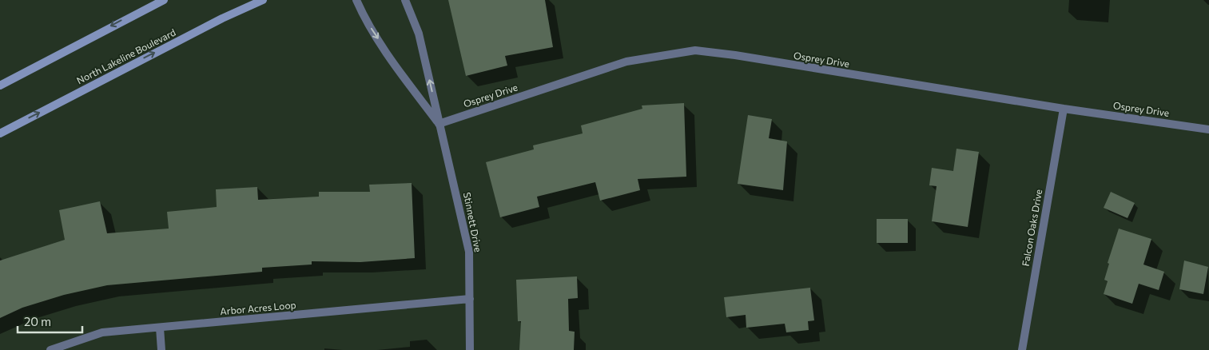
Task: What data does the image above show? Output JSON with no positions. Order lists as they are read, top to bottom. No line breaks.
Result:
{"streets":{"main road":["North Lakeline Boulevard"],"street":["Osprey Drive","Stinnett Drive","Falcon Oaks Drive","Arbor Acres Loop"]},"crossings":[["Osprey Drive","Stinnett Drive"],["Osprey Drive","Falcon Oaks Drive"],["Stinnett Drive","Arbor Acres Loop"]],"scale_bar":"20 m"}
